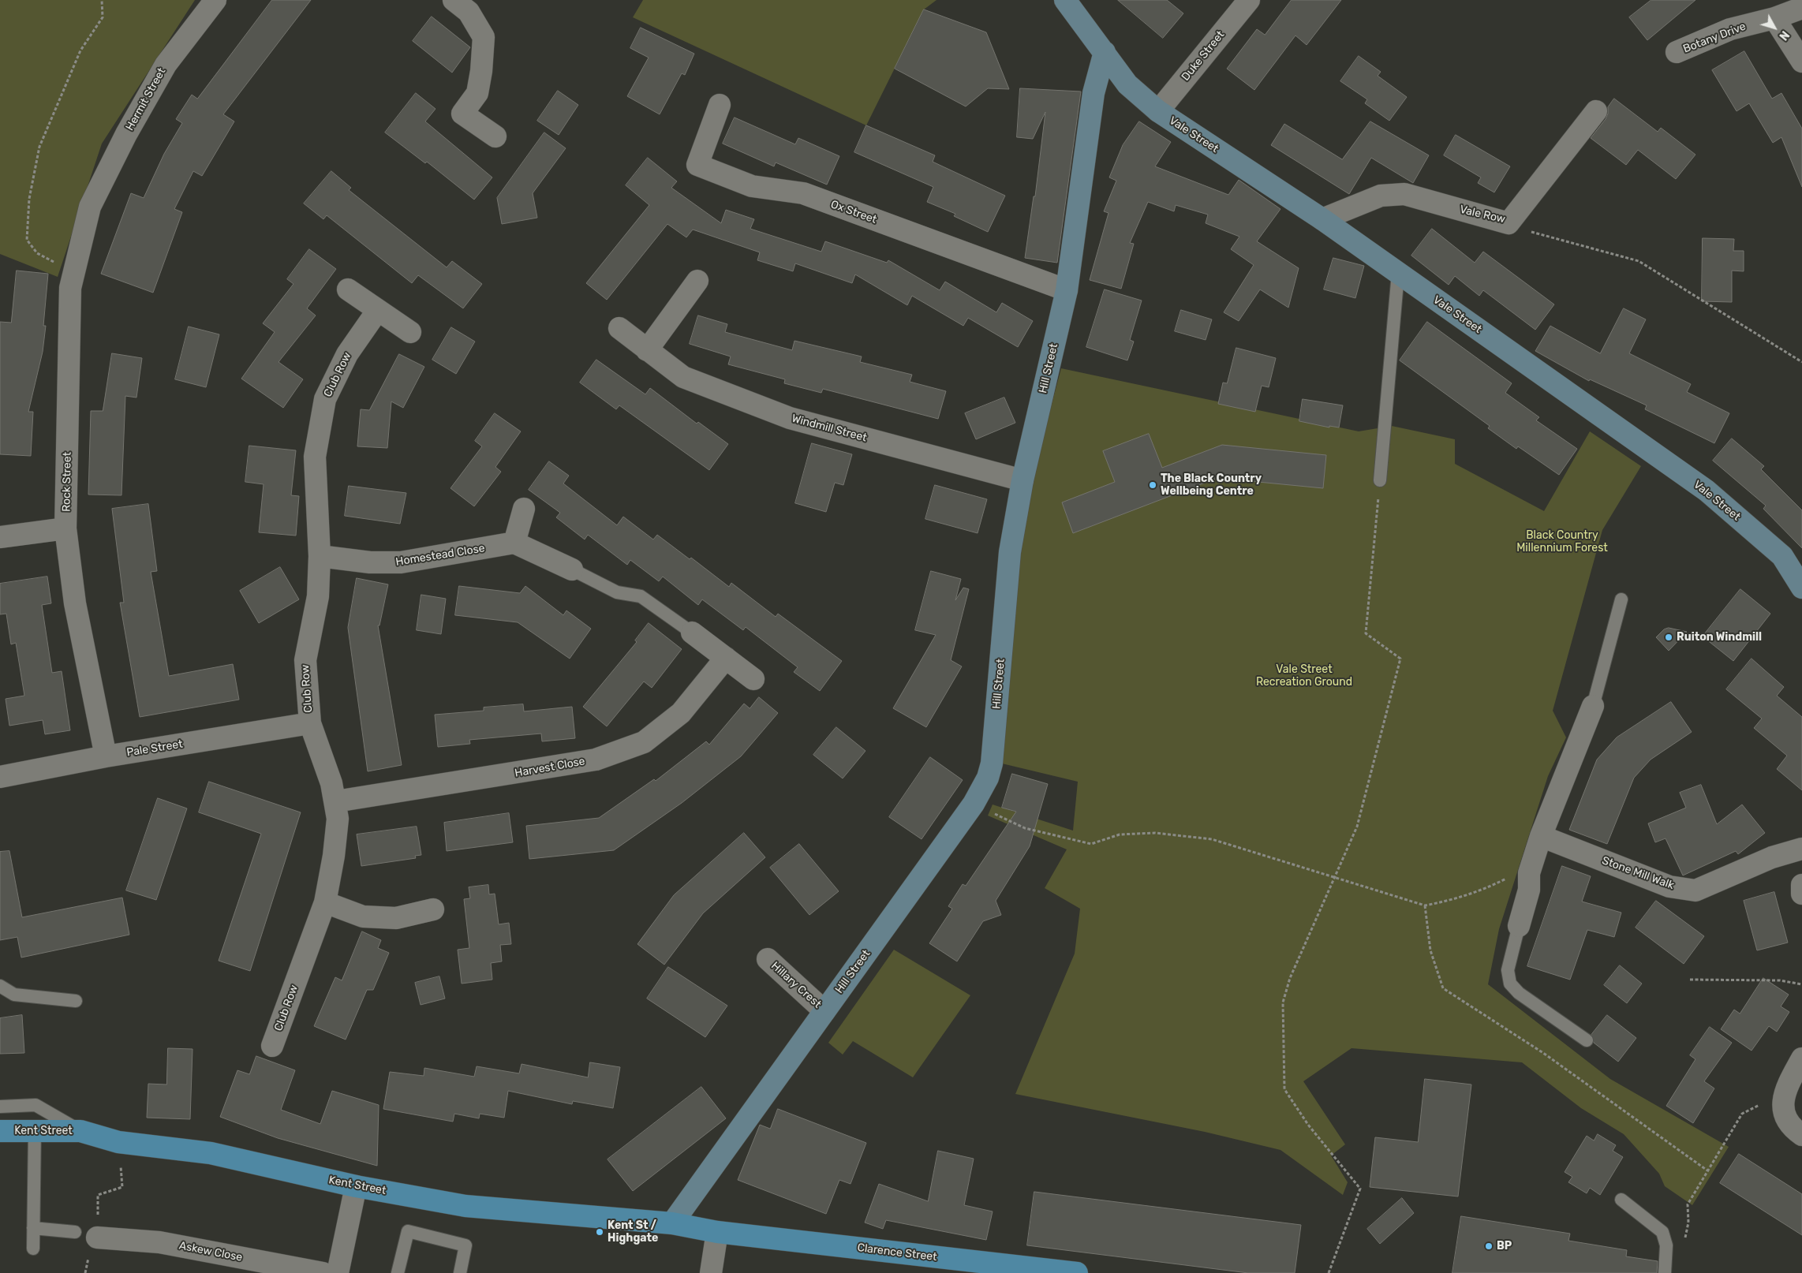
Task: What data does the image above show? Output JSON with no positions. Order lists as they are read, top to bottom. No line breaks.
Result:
{"streets":{"main road":["Kent Street","Clarence Street"],"street":["Botany Drive","Duke Street","Hermit Street","Vale Street","Ox Street","Vale Row","Hill Street","Club Row","Windmill Street","Rock Street","Homestead Close","Pale Street","Harvest Close","Stone Mill Walk","Hillary Crest","Askew Close"]},"crossings":[["Duke Street","Vale Street"],["Hermit Street","Rock Street"],["Vale Street","Vale Row"],["Vale Street","Hill Street"],["Ox Street","Hill Street"],["Hill Street","Windmill Street"],["Hill Street","Hillary Crest"],["Hill Street","Kent Street"],["Club Row","Homestead Close"],["Club Row","Pale Street"],["Club Row","Harvest Close"],["Rock Street","Pale Street"],["Kent Street","Clarence Street"]],"parks":["Black Country Millennium Forest","Vale Street Recreation Ground"],"places":["The Black Country Wellbeing Centre","Ruiton Windmill","Kent St / Highgate","BP"],"north":"bottom right"}
